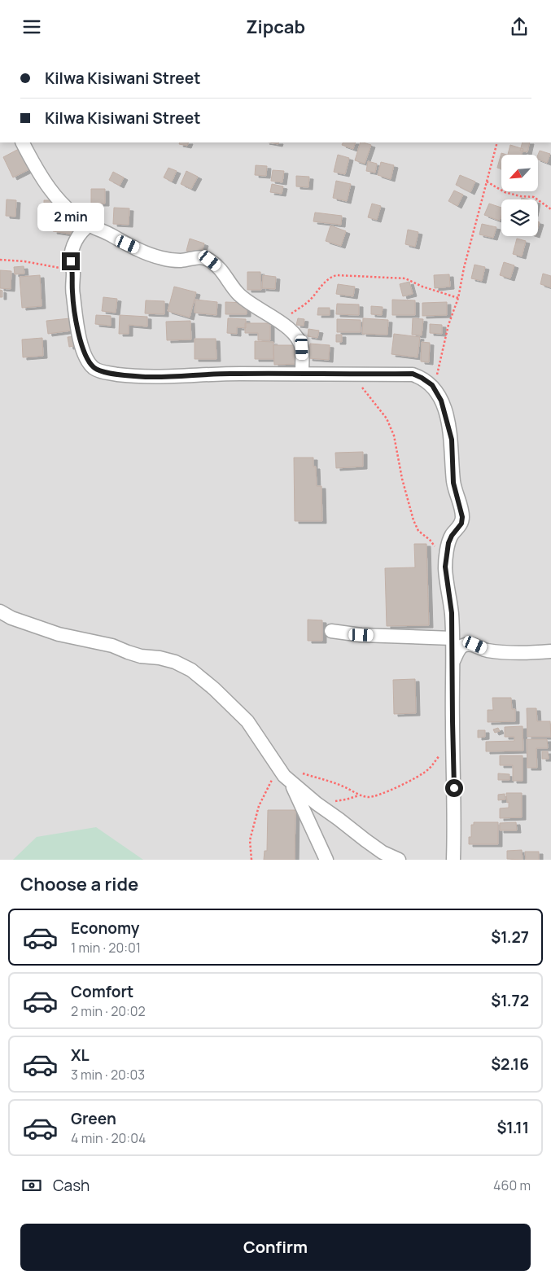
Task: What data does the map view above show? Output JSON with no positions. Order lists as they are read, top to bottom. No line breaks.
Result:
{"north":"bottom left","page":{"header":"Zipcab","banner":["Kilwa Kisiwani Street","Kilwa Kisiwani Street"],"bubble":"2 min","heading":"Choose a ride","list":[{"name":"Economy","note":"1 min · 20:01","value":"$1.27"},{"name":"Comfort","note":"2 min · 20:02","value":"$1.72"},{"name":"XL","note":"3 min · 20:03","value":"$2.16"},{"name":"Green","note":"4 min · 20:04","value":"$1.11"}],"pay":["Cash","460 m"],"buttons":"Confirm"}}
